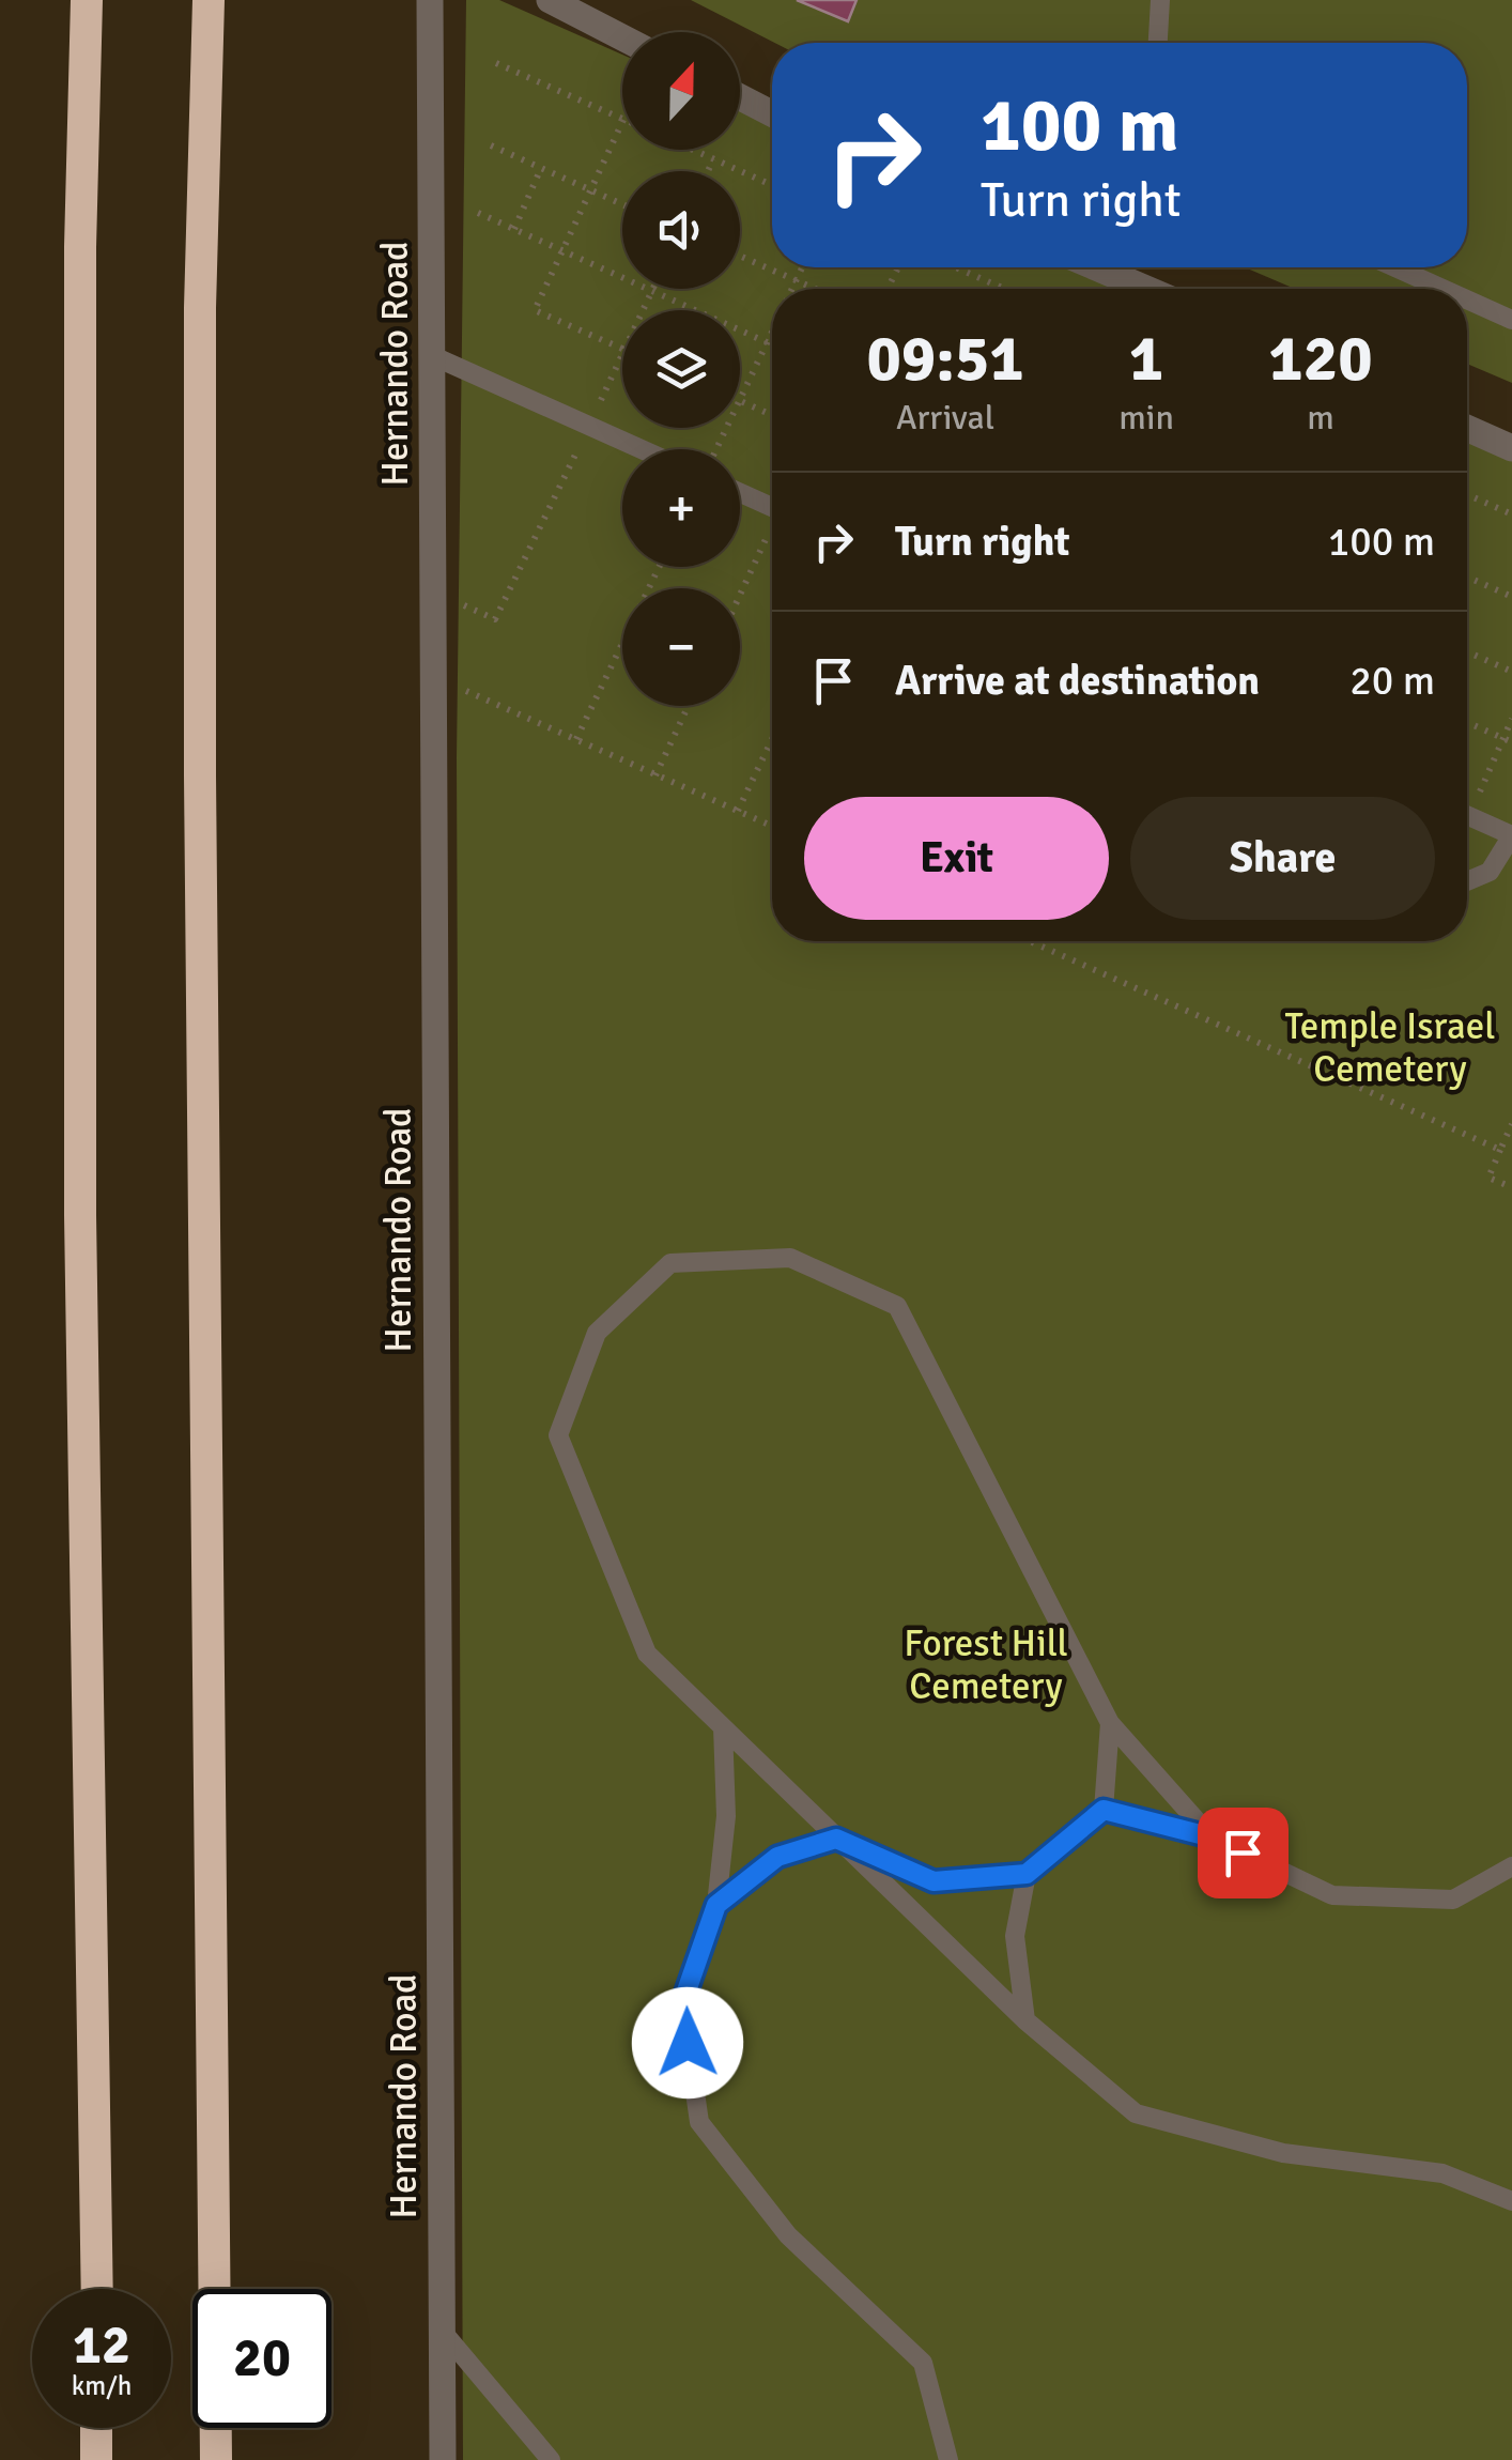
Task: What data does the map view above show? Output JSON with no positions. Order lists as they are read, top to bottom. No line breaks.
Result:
{"streets":{"street":["Hernando Road"]},"parks":["Temple Israel Cemetery","Forest Hill Cemetery"],"north":"top","page":{"map_buttons":["+","−"],"turn":["100 m","Turn right"],"eta":["09:51","Arrival","1","min","120","m"],"list":[{"name":"Turn right","value":"100 m"},{"name":"Arrive at destination","value":"20 m"}],"buttons":["Exit","Share"],"speed":"12 km/h","limit":"20"}}
